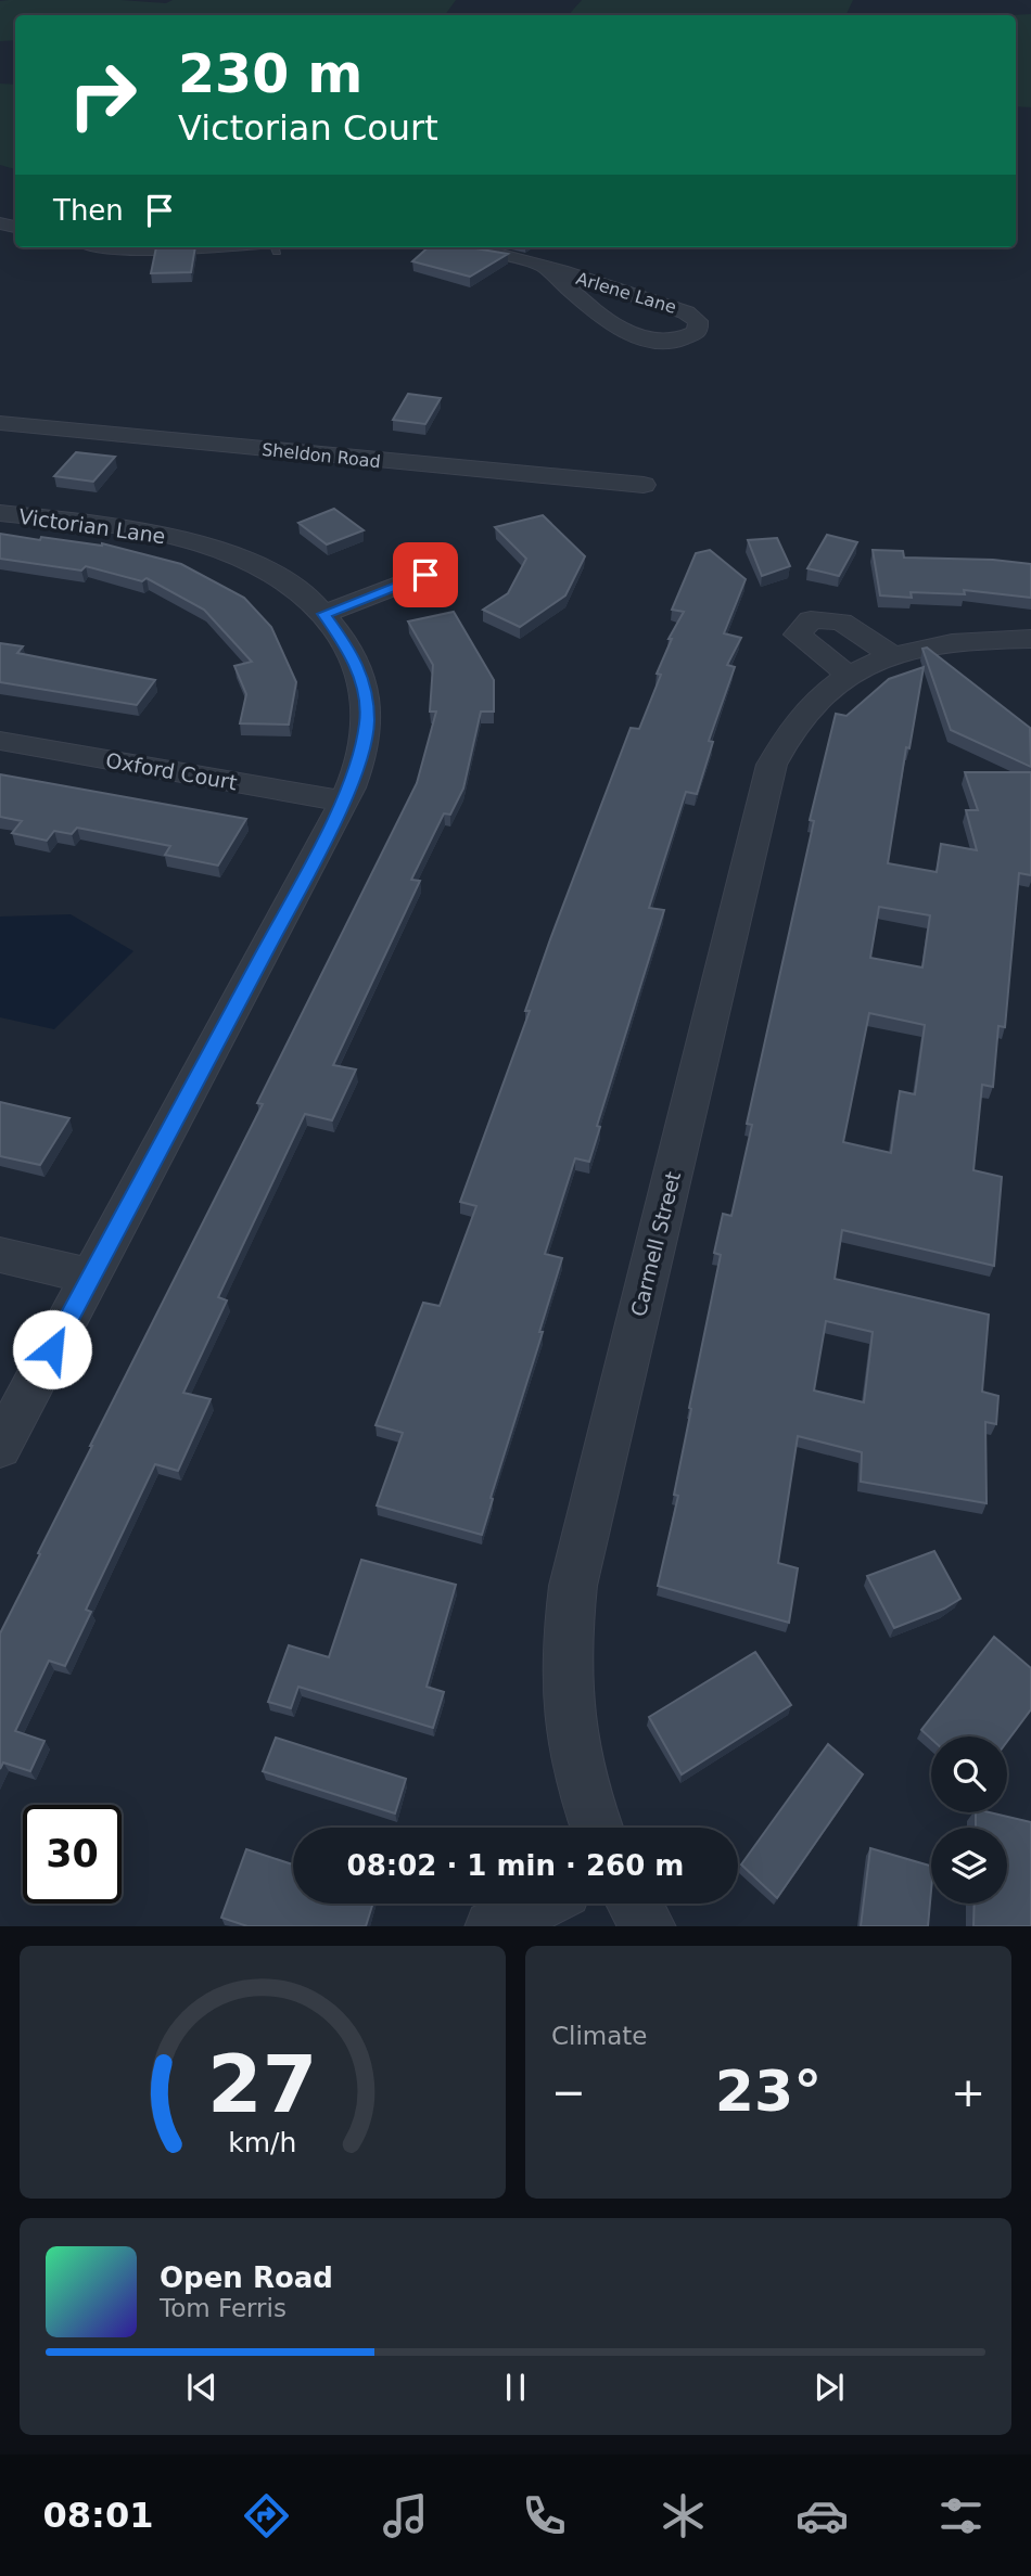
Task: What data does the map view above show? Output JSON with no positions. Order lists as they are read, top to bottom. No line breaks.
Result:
{"streets":{"street":["Arlene Lane","Sheldon Road","Victorian Lane","Oxford Court","Carmell Street"]},"crossings":[["Victorian Lane","Oxford Court"]],"page":{"turn":["230 m","Victorian Court"],"then":"Then","limit":"30","trip":"08:02 · 1 min · 260 m","tile":"Climate","heat":["−","23°","+"],"song":["Open Road","Tom Ferris"],"tabs":"08:01","gauge":["27","km/h"]}}
